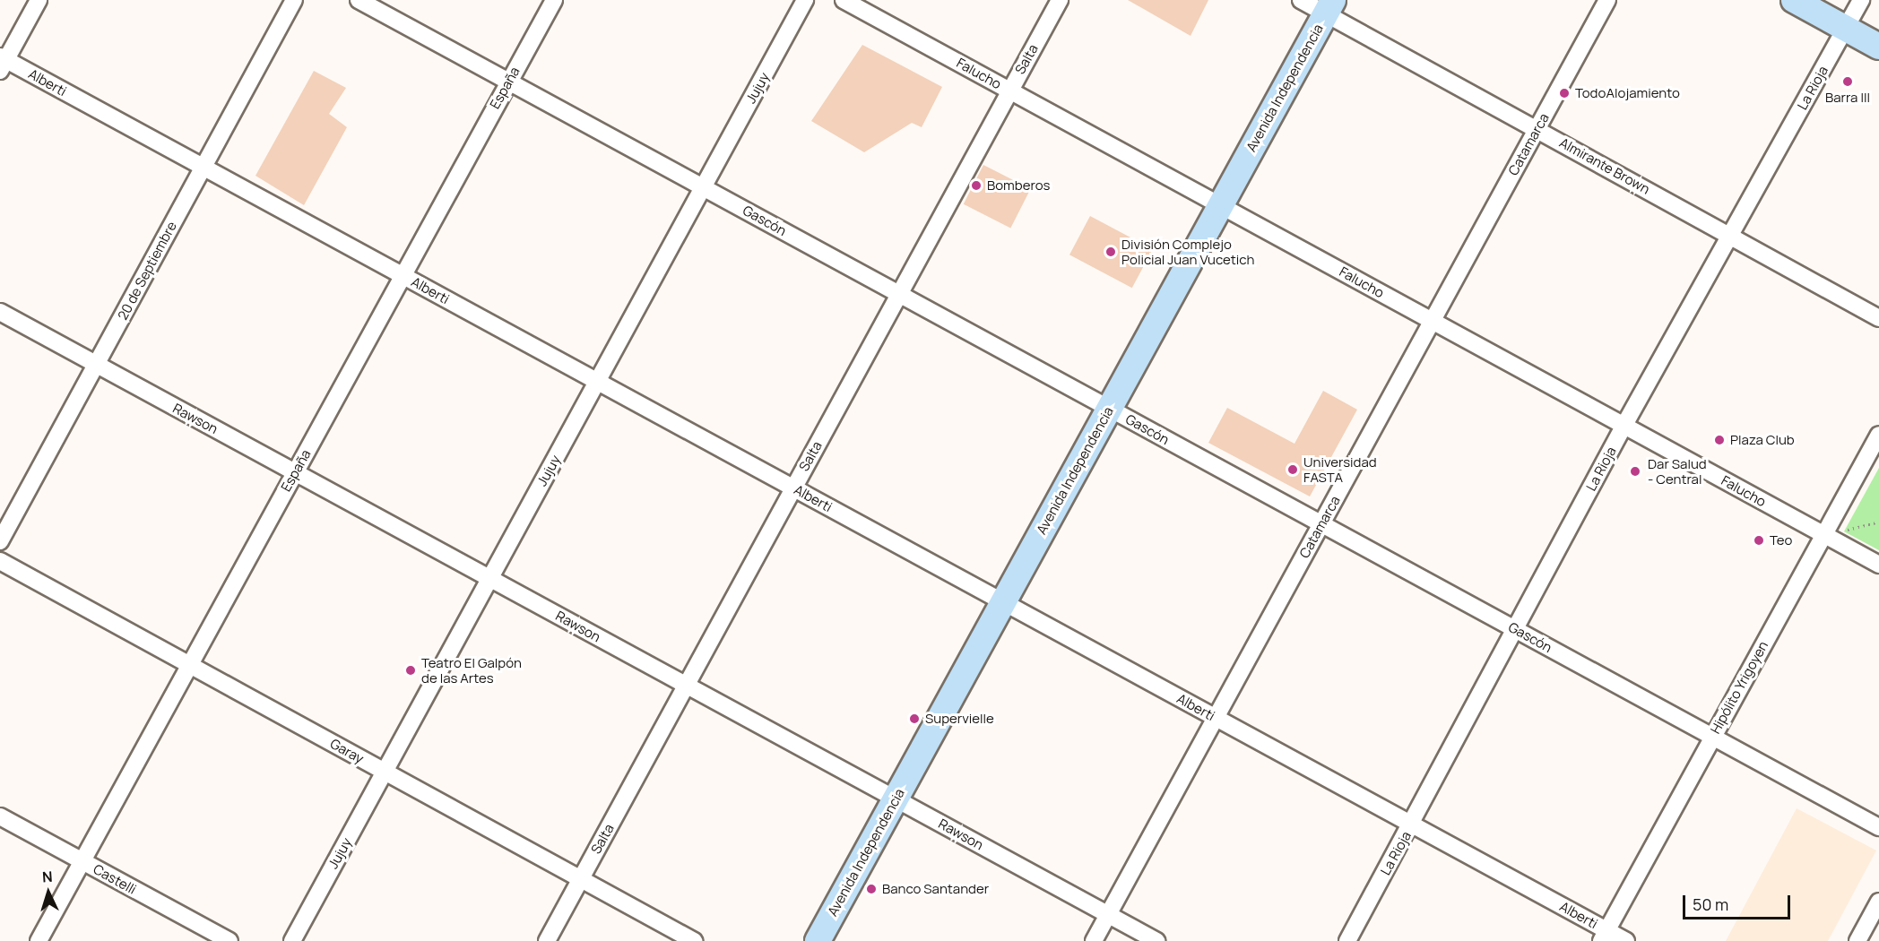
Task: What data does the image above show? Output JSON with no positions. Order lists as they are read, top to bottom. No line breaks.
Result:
{"streets":{"main road":["Avenida Independencia"],"street":["Salta","Falucho","Alberti","España","Jujuy","La Rioja","Catamarca","Almirante Brown","Gascón","20 de Septiembre","Rawson","Hipólito Yrigoyen","Garay","Castelli"]},"crossings":[["Salta","Falucho"],["Salta","Alberti"],["Salta","Gascón"],["Salta","Rawson"],["Salta","Garay"],["Falucho","Avenida Independencia"],["Falucho","La Rioja"],["Falucho","Catamarca"],["Falucho","Hipólito Yrigoyen"],["Alberti","España"],["Alberti","Jujuy"],["Alberti","Avenida Independencia"],["Alberti","La Rioja"],["Alberti","Catamarca"],["Alberti","20 de Septiembre"],["Alberti","Hipólito Yrigoyen"],["España","Gascón"],["España","Rawson"],["España","Garay"],["España","Castelli"],["Jujuy","Gascón"],["Jujuy","Rawson"],["Jujuy","Garay"],["Avenida Independencia","Almirante Brown"],["Avenida Independencia","Gascón"],["Avenida Independencia","Rawson"],["La Rioja","Almirante Brown"],["La Rioja","Gascón"],["Catamarca","Almirante Brown"],["Catamarca","Gascón"],["Catamarca","Rawson"],["Gascón","Hipólito Yrigoyen"],["20 de Septiembre","Rawson"]],"places":["Barra III","TodoAlojamiento","Bomberos","División Complejo Policial Juan Vucetich","Plaza Club","Universidad FASTA","Dar Salud - Central","Teo","Teatro El Galpón de las Artes","Supervielle","Banco Santander"],"scale_bar":"50 m","north":"top"}
